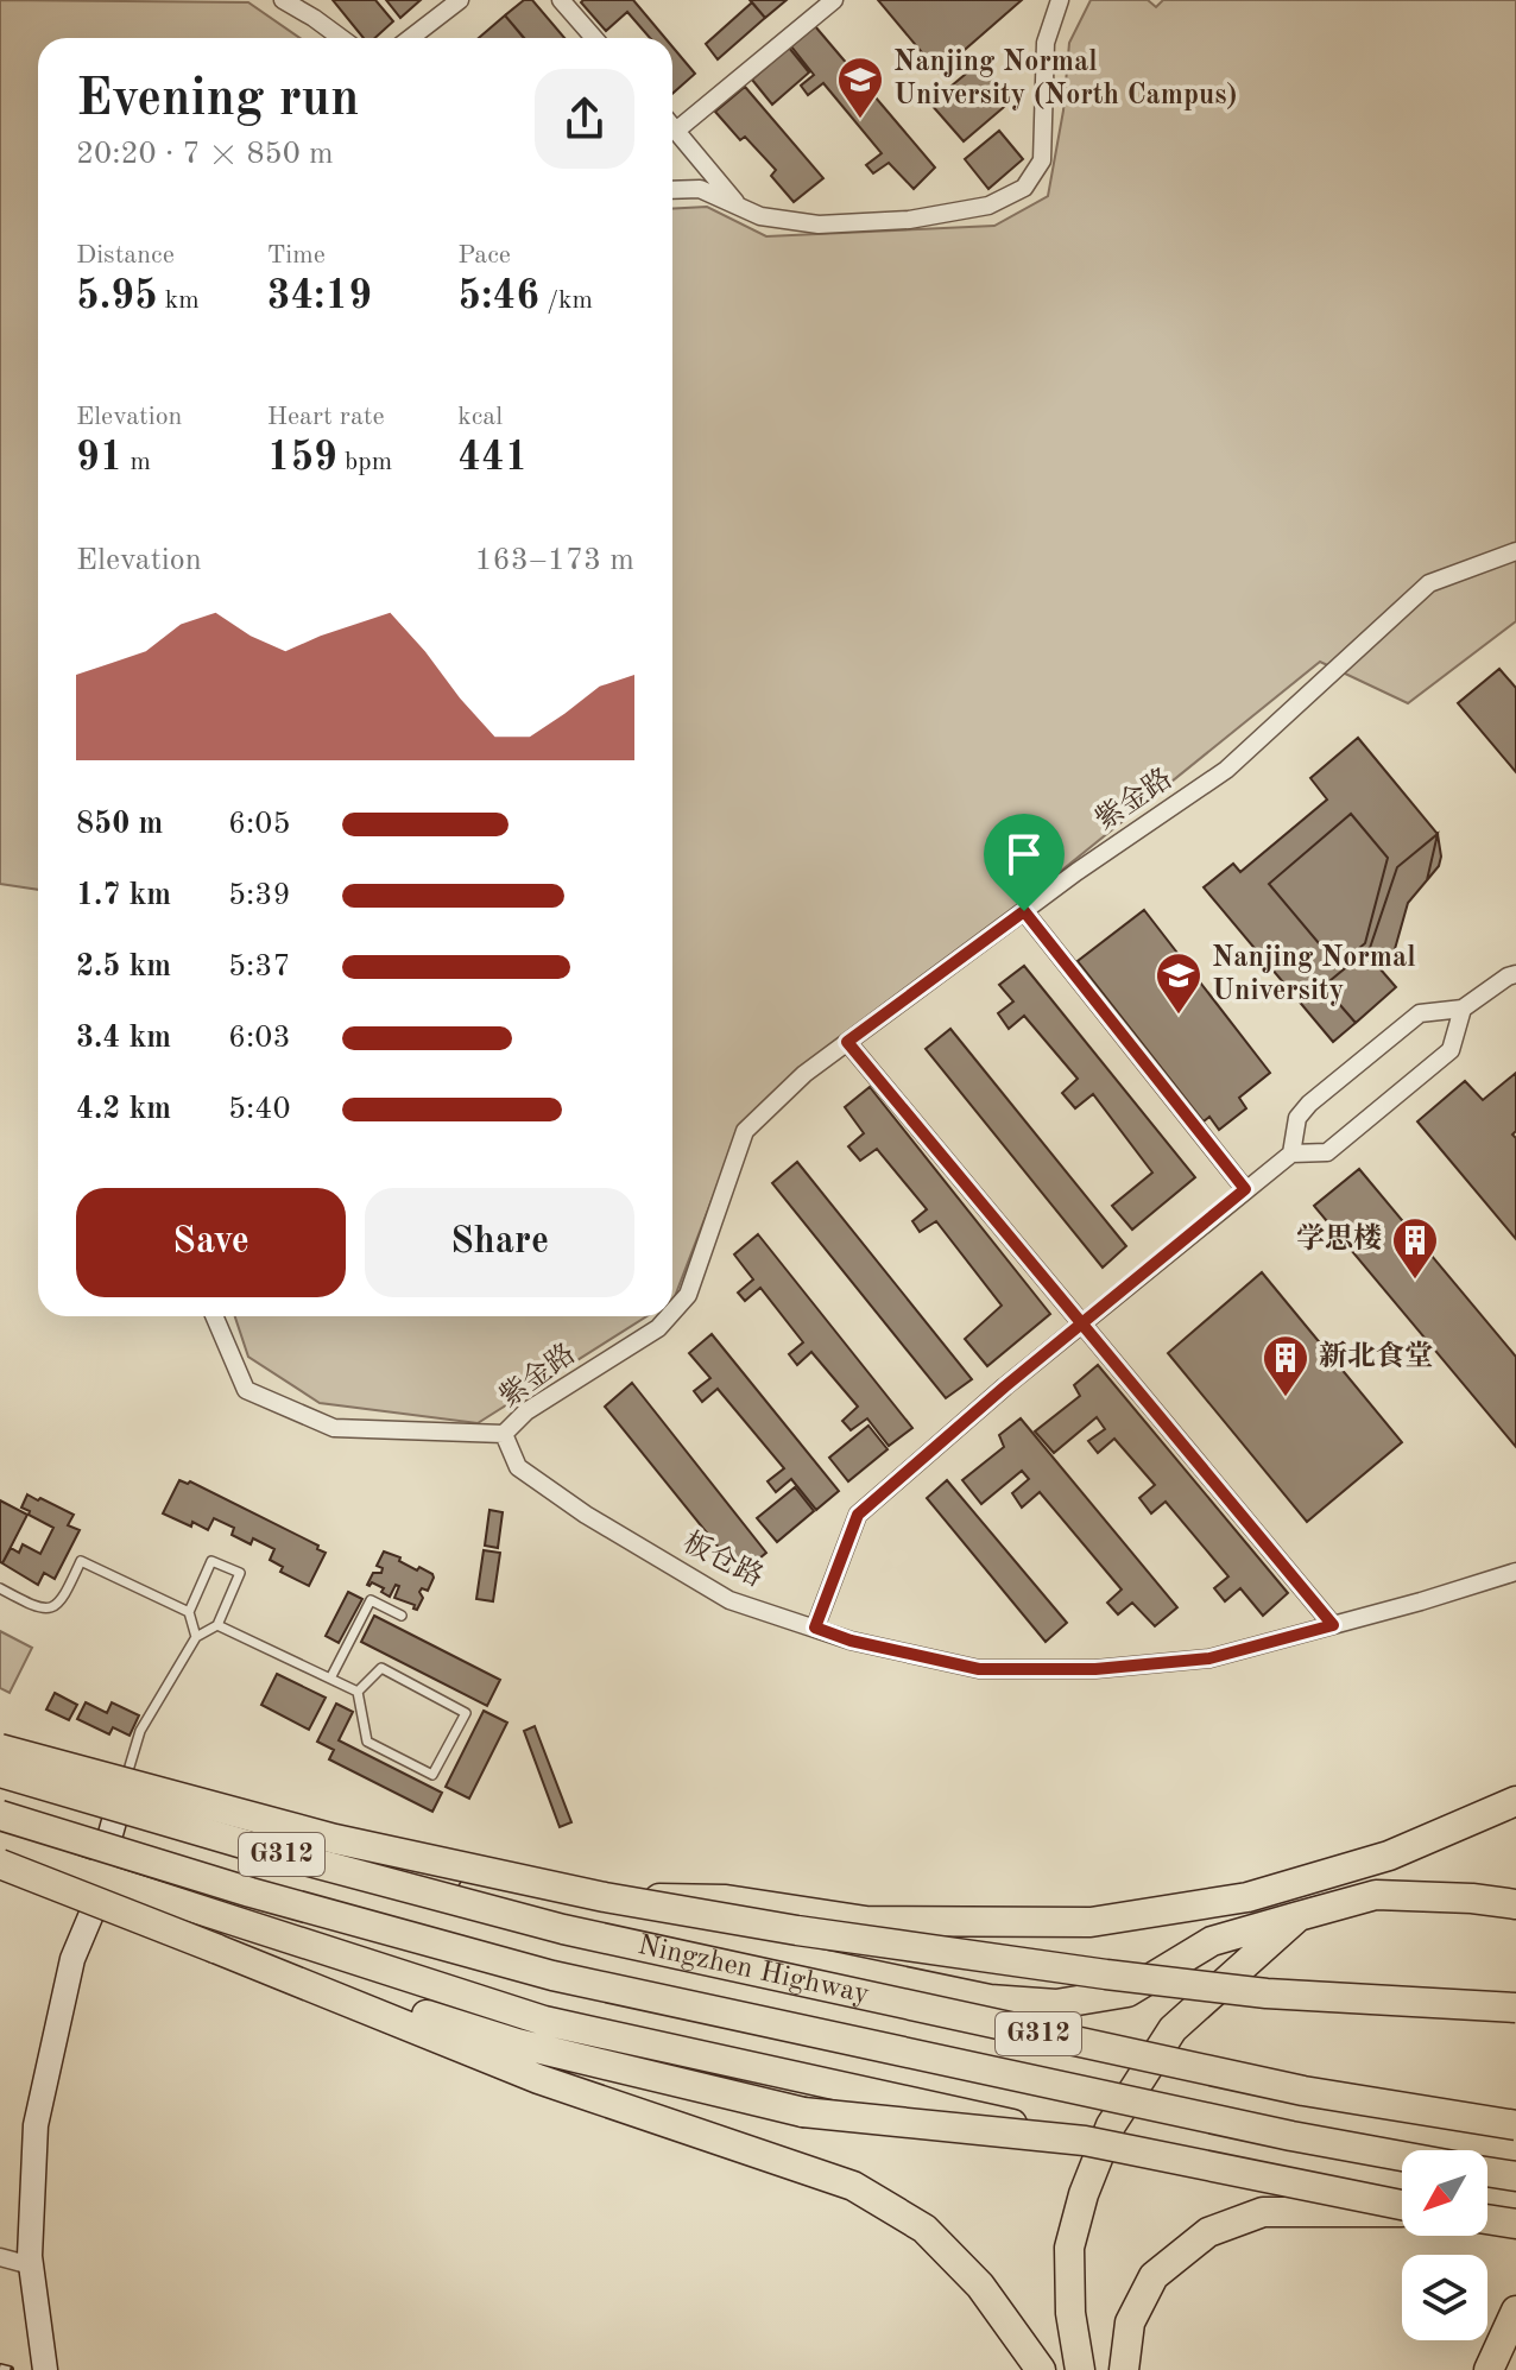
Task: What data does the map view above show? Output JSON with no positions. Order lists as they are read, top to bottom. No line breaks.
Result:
{"streets":{"highway":["G312","Ningzhen Highway"],"street":["紫金路","板仓路"]},"crossings":[["紫金路","板仓路"]],"places":{"school or university":["Nanjing Normal University (North Campus)","Nanjing Normal University"],"building":["学思楼","新北食堂"]},"north":"bottom left","page":{"heading":["Evening run","20:20 · 7 × 850 m"],"stats":[["Distance","5.95 km"],["Time","34:19"],["Pace","5:46 /km"],["Elevation","91 m"],["Heart rate","159 bpm"],["kcal","441"]],"chart":["Elevation","163–173 m"],"list":[{"name":"850 m","note":"6:05"},{"name":"1.7 km","note":"5:39"},{"name":"2.5 km","note":"5:37"},{"name":"3.4 km","note":"6:03"},{"name":"4.2 km","note":"5:40"}],"buttons":["Save","Share"]}}
